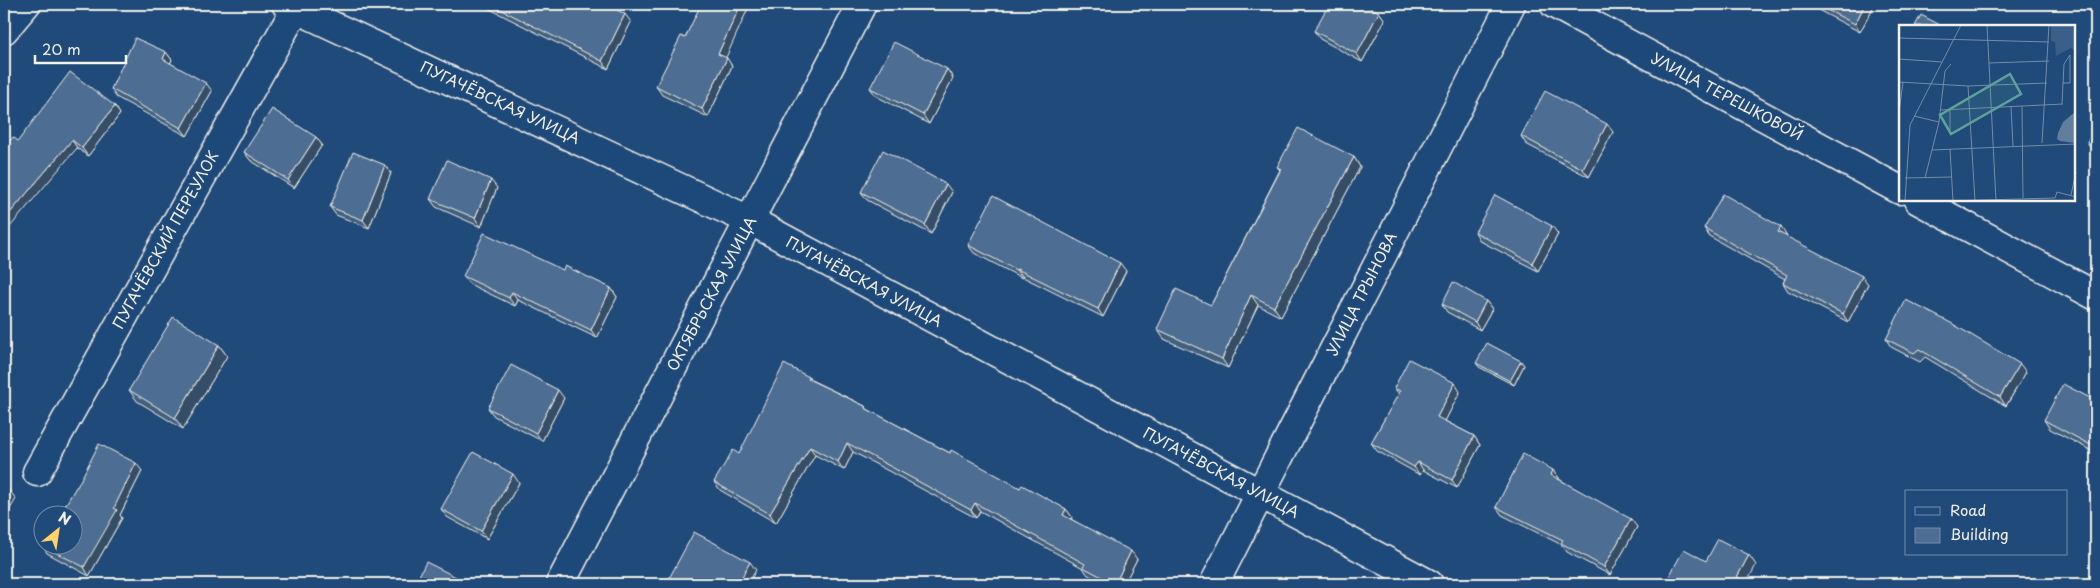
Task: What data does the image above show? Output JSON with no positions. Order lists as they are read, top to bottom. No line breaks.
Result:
{"streets":{"street":["УЛИЦА ТЕРЕШКОВОЙ","ПУГАЧЁВСКАЯ УЛИЦА","ПУГАЧЁВСКИЙ ПЕРЕУЛОК","ОКТЯБРЬСКАЯ УЛИЦА","УЛИЦА ТРЫНОВА"]},"crossings":[["ПУГАЧЁВСКАЯ УЛИЦА","ПУГАЧЁВСКИЙ ПЕРЕУЛОК"],["ПУГАЧЁВСКАЯ УЛИЦА","ОКТЯБРЬСКАЯ УЛИЦА"],["ПУГАЧЁВСКАЯ УЛИЦА","УЛИЦА ТРЫНОВА"]],"legend":["Road","Building"],"scale_bar":"20 m","north":"top right"}
